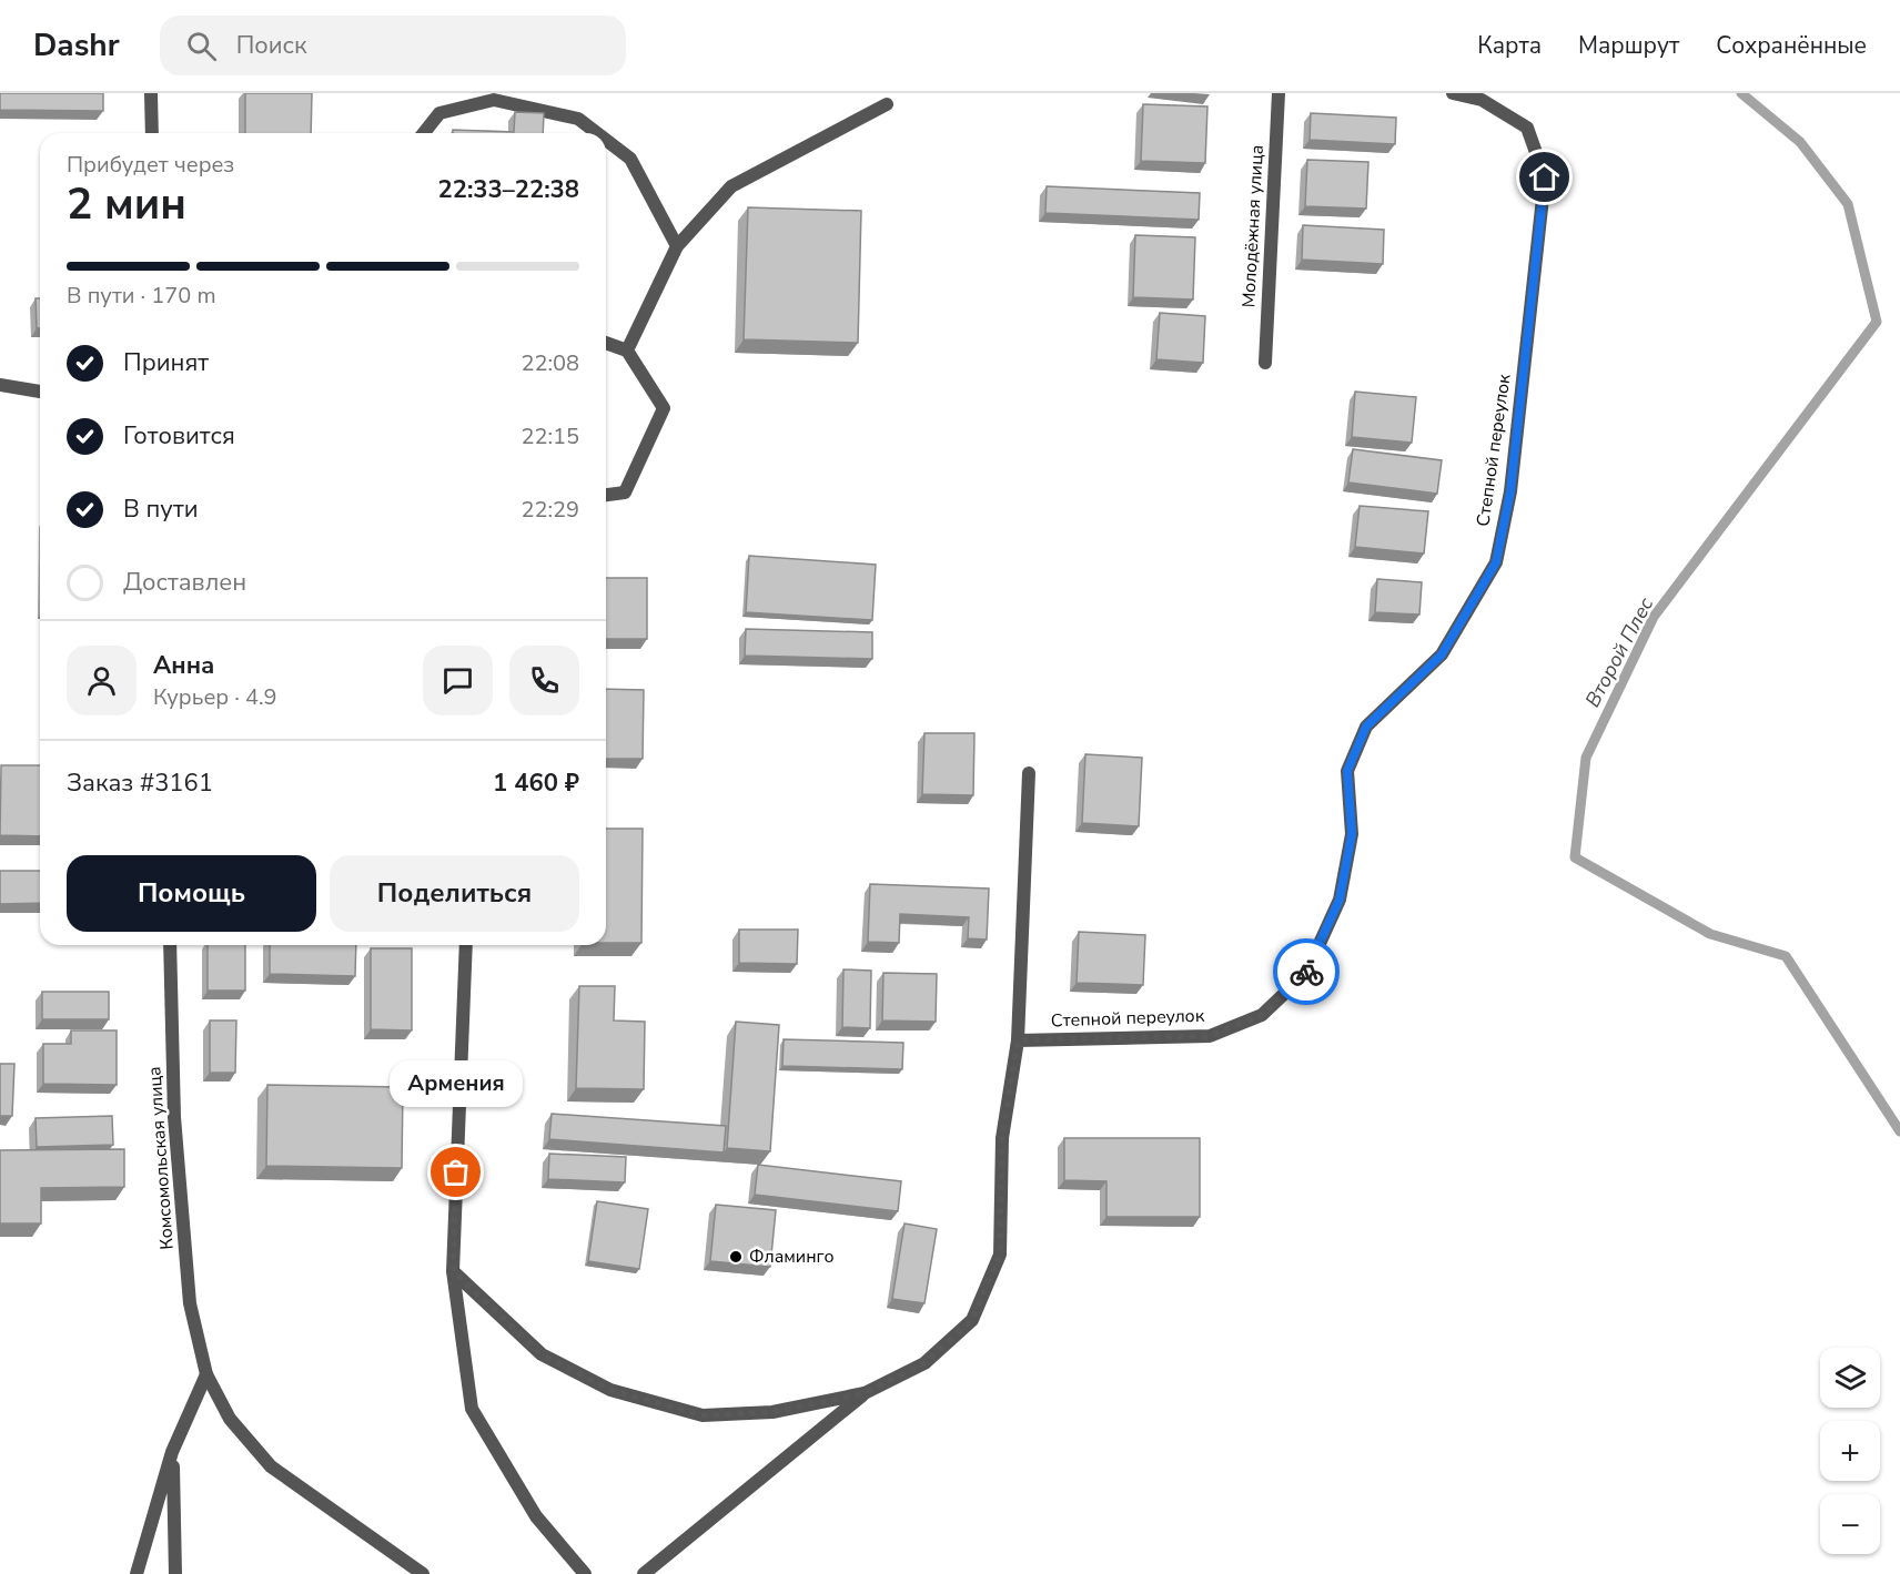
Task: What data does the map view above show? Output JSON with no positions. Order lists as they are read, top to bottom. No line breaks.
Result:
{"streets":{"street":["Молодёжная улица","Степной переулок","Комсомольская улица"]},"water":["Второй Плес"],"places":["Армения","Фламинго"],"page":{"header":"Dashr","search":"Поиск","nav":["Карта","Маршрут","Сохранённые"],"heading":["2 мин","Прибудет через","22:33–22:38"],"panel":["Анна","Курьер · 4.9","Заказ #3161","1 460 ₽"],"bar":"В пути · 170 m","list":[["Принят","22:08"],["Готовится","22:15"],["В пути","22:29"],"Доставлен"],"buttons":["Помощь","Поделиться"],"bubble":"Армения","map_buttons":["+","−"]}}
